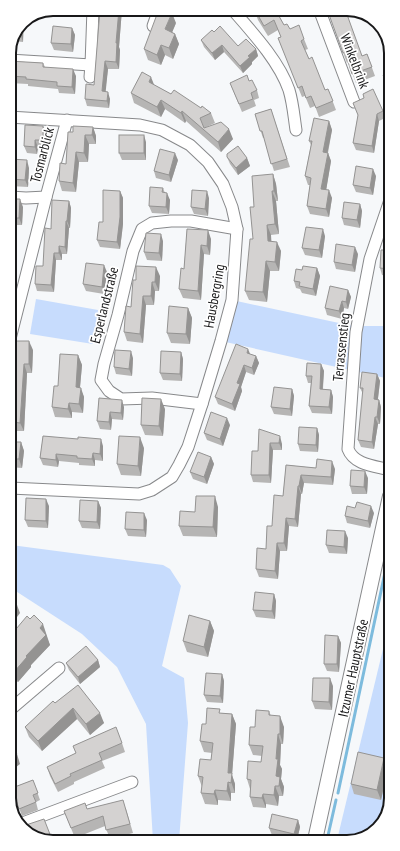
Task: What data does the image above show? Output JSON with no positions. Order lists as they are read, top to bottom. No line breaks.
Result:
{"streets":{"main road":["Itzumer Hauptstraße"],"street":["Winkelbrink","Tosmarblick","Hausbergring","Esperlandstraße","Terrassenstieg"]},"crossings":[["Tosmarblick","Hausbergring"],["Hausbergring","Esperlandstraße"]]}
